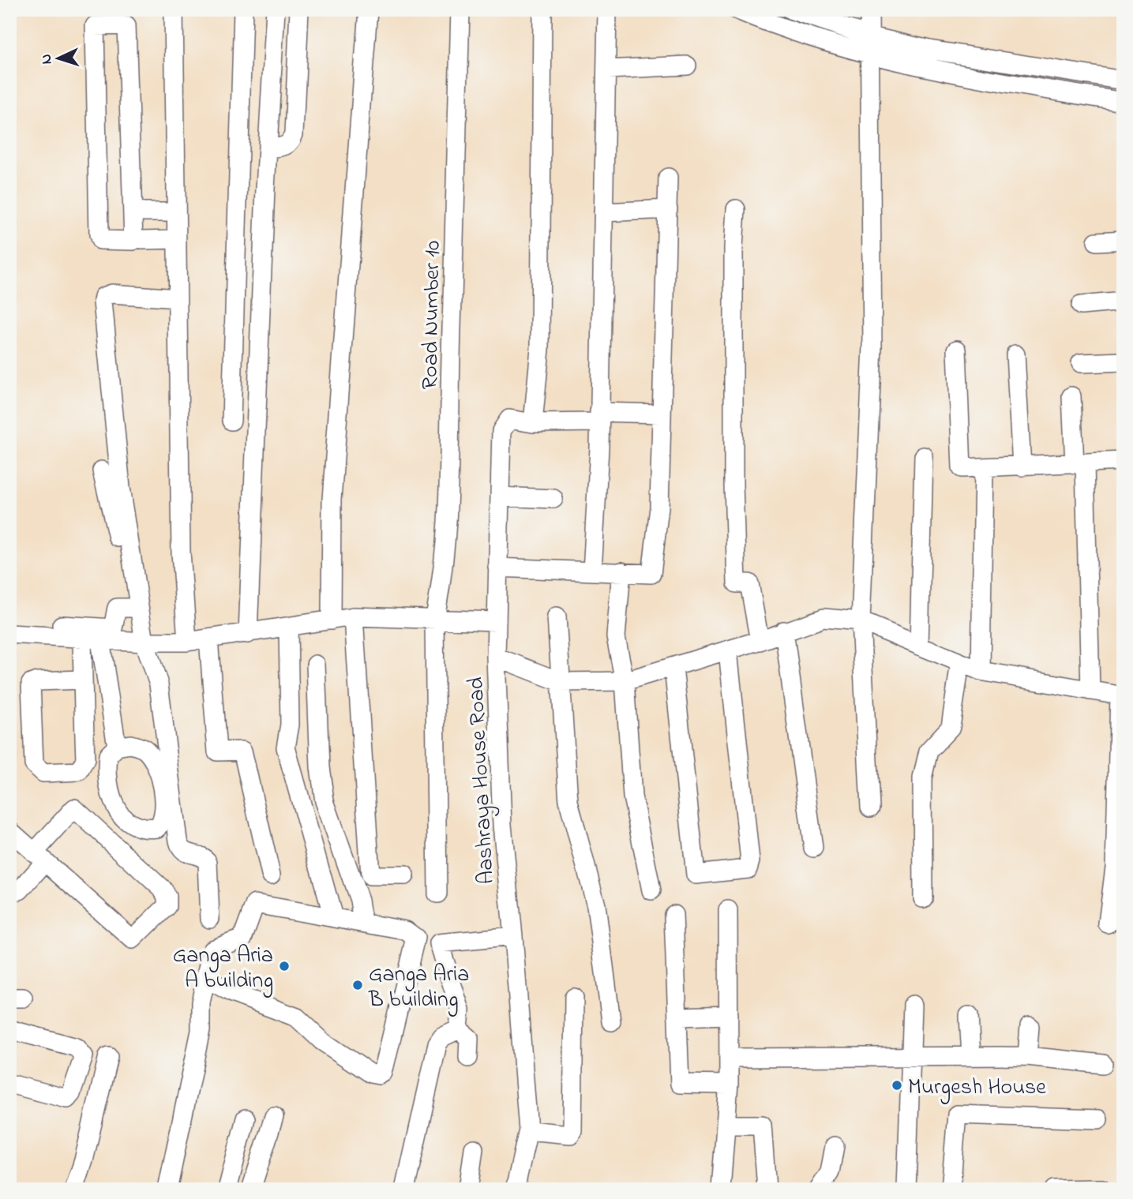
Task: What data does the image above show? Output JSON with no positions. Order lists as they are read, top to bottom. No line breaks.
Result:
{"streets":{"street":["Road Number 10","Aashraya House Road"]},"places":["Ganga Aria A building","Ganga Aria B building","Murgesh House"],"north":"left"}
